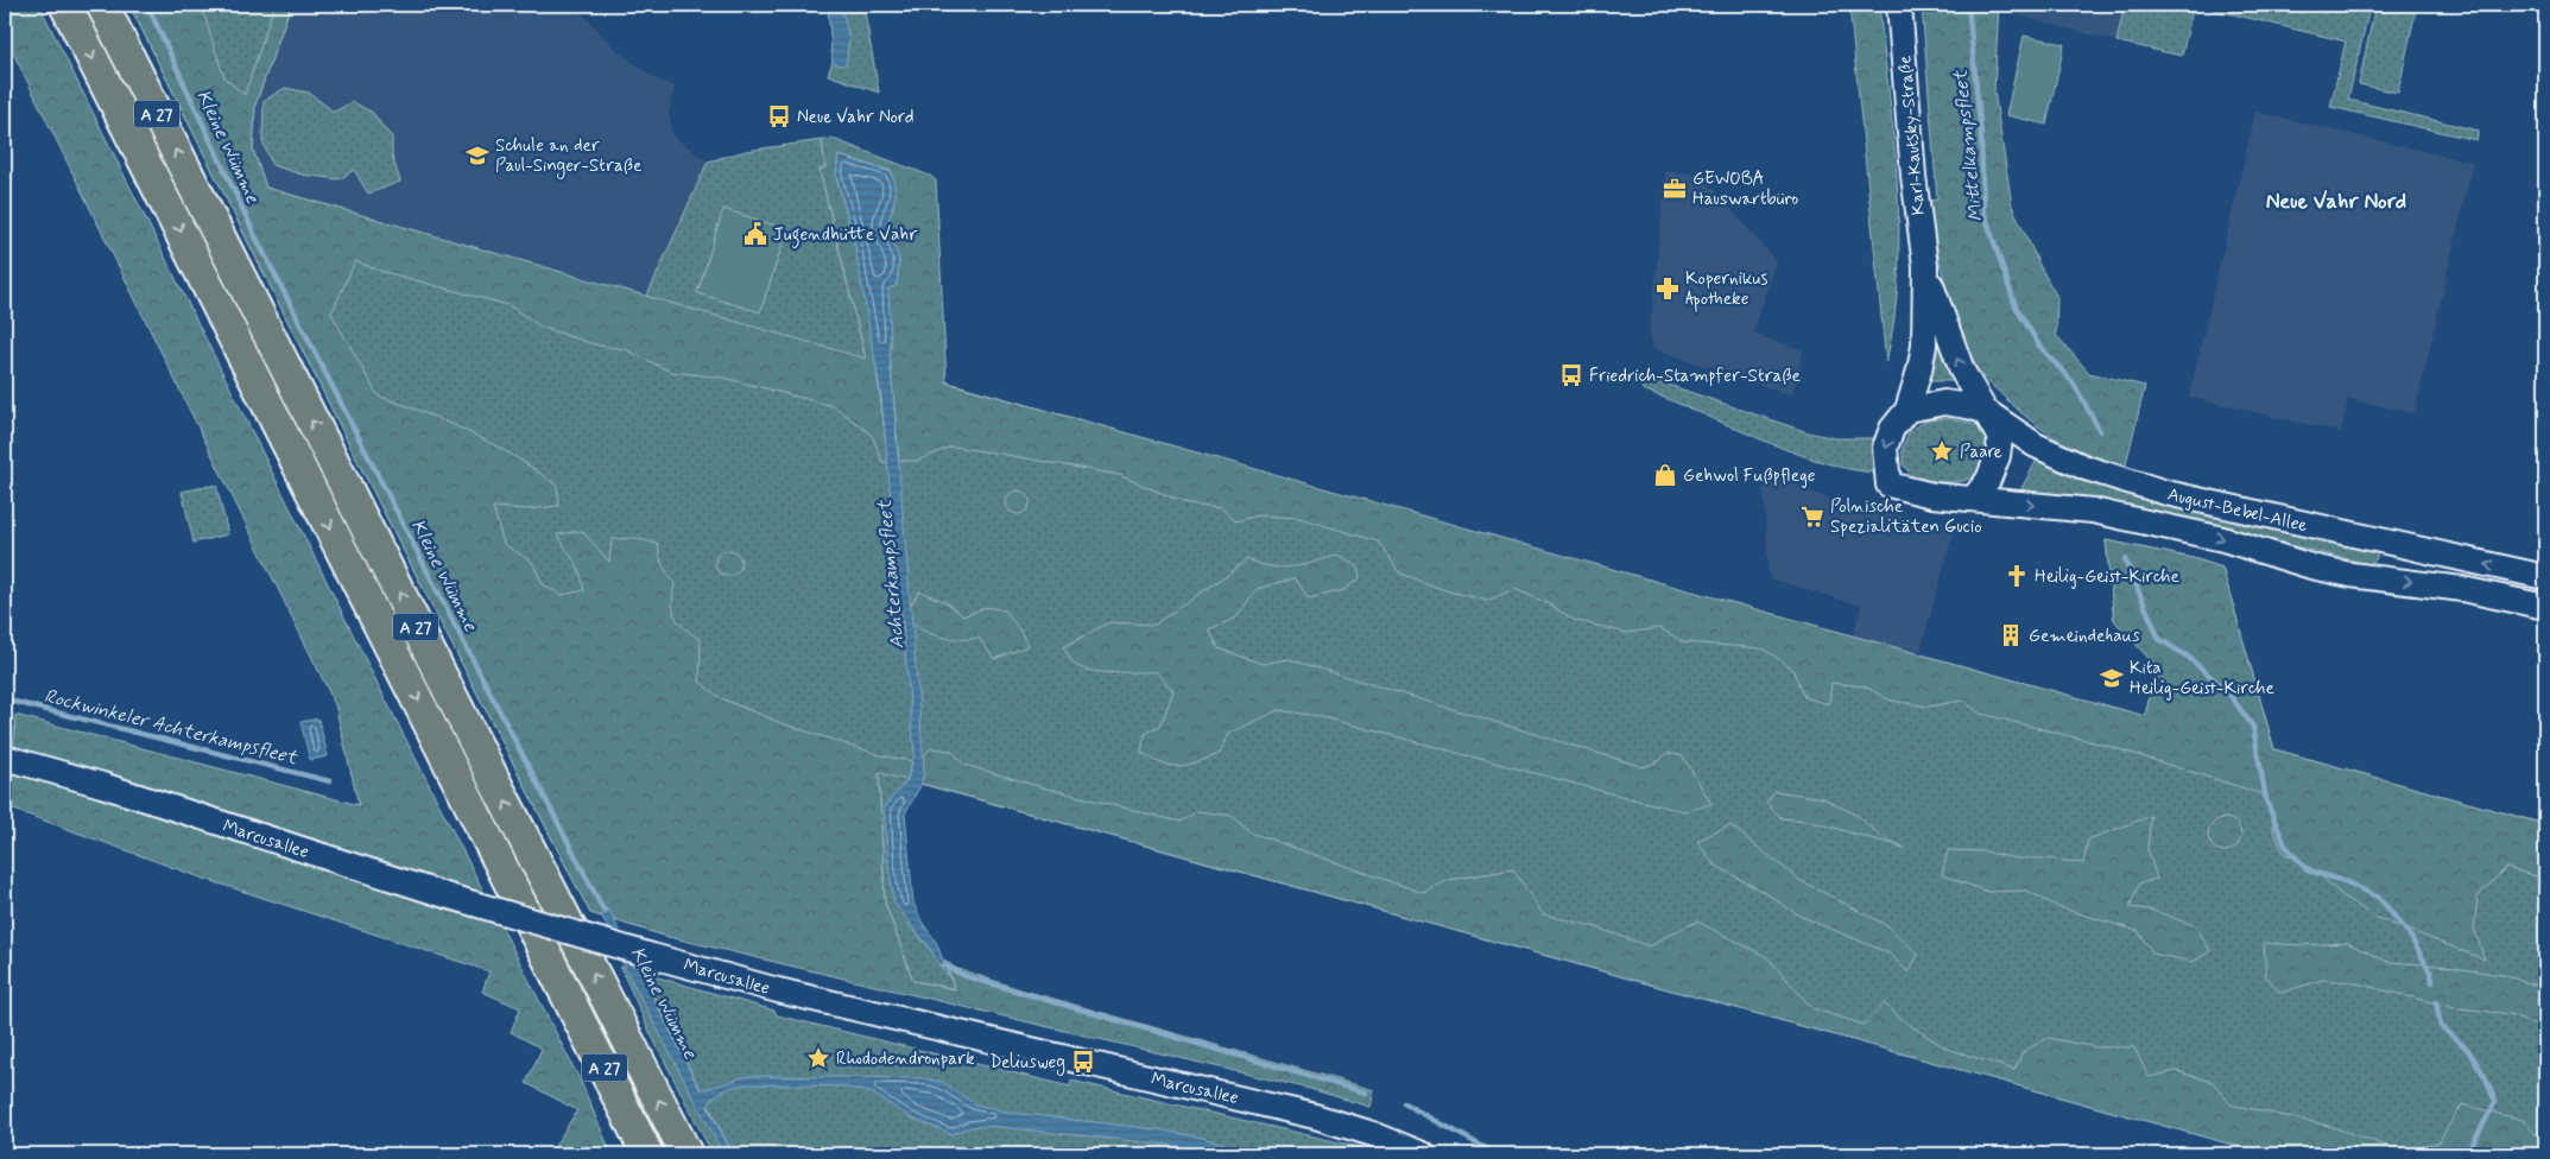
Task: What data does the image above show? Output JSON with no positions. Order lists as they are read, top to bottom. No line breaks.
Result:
{"streets":{"highway":["A 27"],"street":["Karl-Kautsky-Straße","August-Bebel-Allee","Marcusallee"]},"crossings":[["Karl-Kautsky-Straße","August-Bebel-Allee"]],"districts":["Neue Vahr Nord"],"water":["Kleine Wümme","Mittelkampsfleet","Achterkampsfleet","Rockwinkeler Achterkampsfleet"],"places":{"bus stop":["Neue Vahr Nord","Friedrich-Stampfer-Straße","Deliusweg"],"school or university":["Schule an der Paul-Singer-Straße","Kita Heilig-Geist-Kirche"],"office":["GEWOBA Hauswartbüro"],"public building":["Jugendhütte Vahr"],"pharmacy":["Kopernikus Apotheke"],"place":["Paare","Rhododendronpark"],"shop":["Gehwol Fußpflege"],"supermarket":["Polnische Spezialitäten Gucio"],"church":["Heilig-Geist-Kirche"],"building":["Gemeindehaus"]}}
